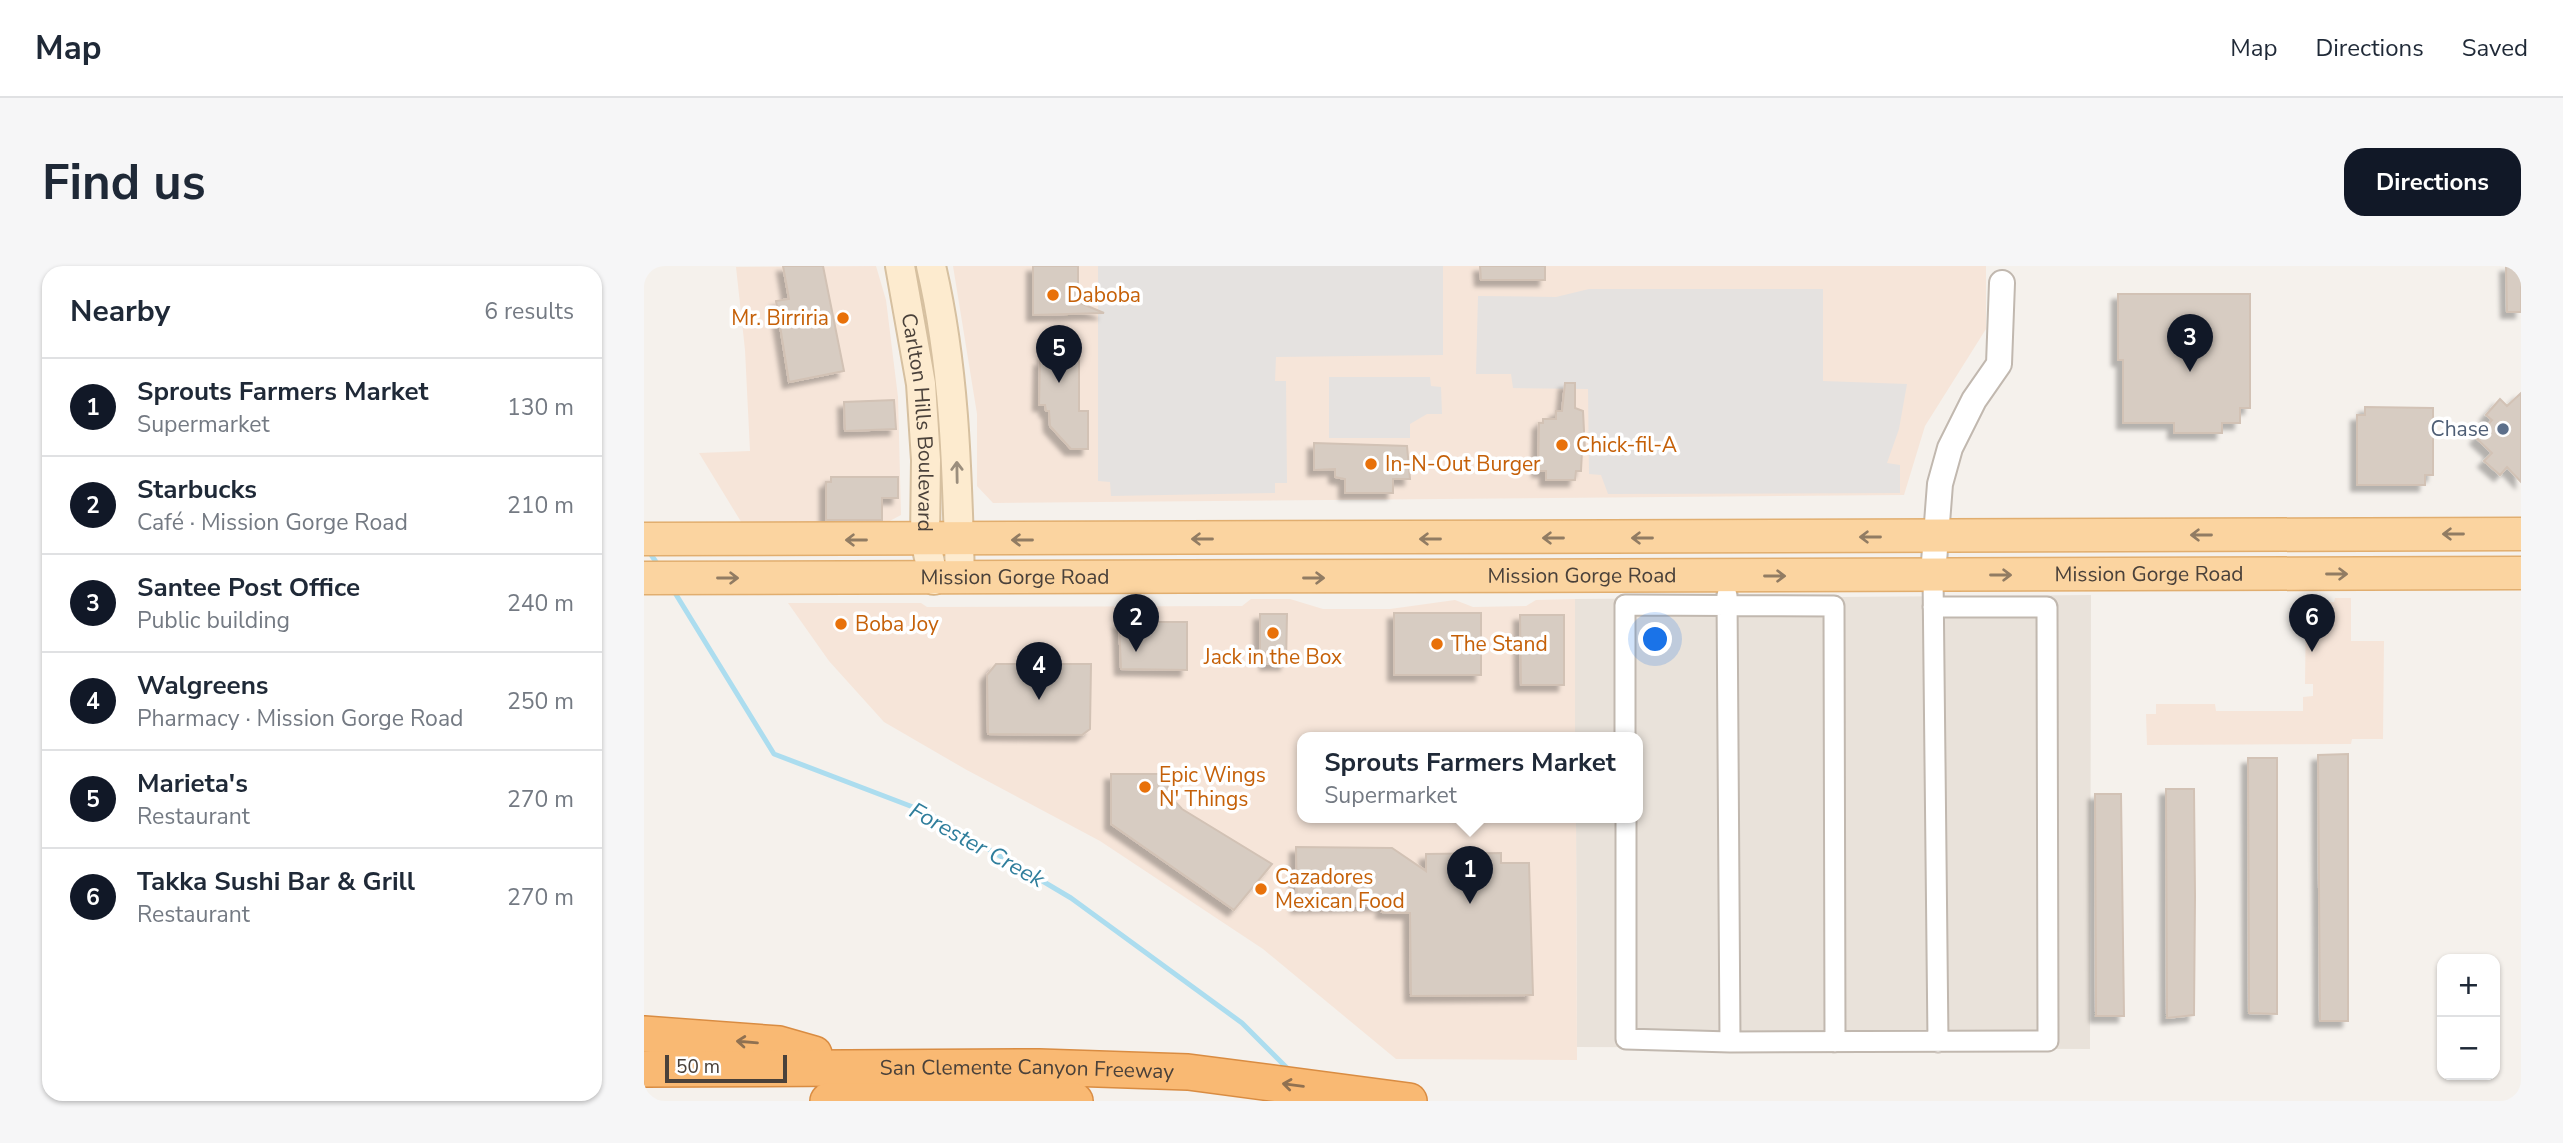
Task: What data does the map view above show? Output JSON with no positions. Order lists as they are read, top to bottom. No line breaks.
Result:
{"streets":{"highway":["San Clemente Canyon Freeway"],"main road":["Carlton Hills Boulevard","Mission Gorge Road"]},"crossings":[["Carlton Hills Boulevard","Mission Gorge Road"]],"water":["Forester Creek"],"places":["Daboba","Mr. Birriria","Chase","Chick-fil-A","In-N-Out Burger","Boba Joy","Jack in the Box","The Stand","Epic Wings N' Things","Cazadores Mexican Food"],"scale_bar":"50 m","page":{"header":"Map","nav":["Map","Directions","Saved"],"buttons":"Directions","title":"Find us","heading":["Nearby","6 results"],"pins":["3","5","2","6","4","1"],"list":[{"mark":"1","name":"Sprouts Farmers Market","note":"Supermarket","value":"130 m"},{"mark":"2","name":"Starbucks","note":"Café · Mission Gorge Road","value":"210 m"},{"mark":"3","name":"Santee Post Office","note":"Public building","value":"240 m"},{"mark":"4","name":"Walgreens","note":"Pharmacy · Mission Gorge Road","value":"250 m"},{"mark":"5","name":"Marieta's","note":"Restaurant","value":"270 m"},{"mark":"6","name":"Takka Sushi Bar & Grill","note":"Restaurant","value":"270 m"}],"popup":["Sprouts Farmers Market","Supermarket"],"map_buttons":["+","−"],"scale":"50 m"}}
